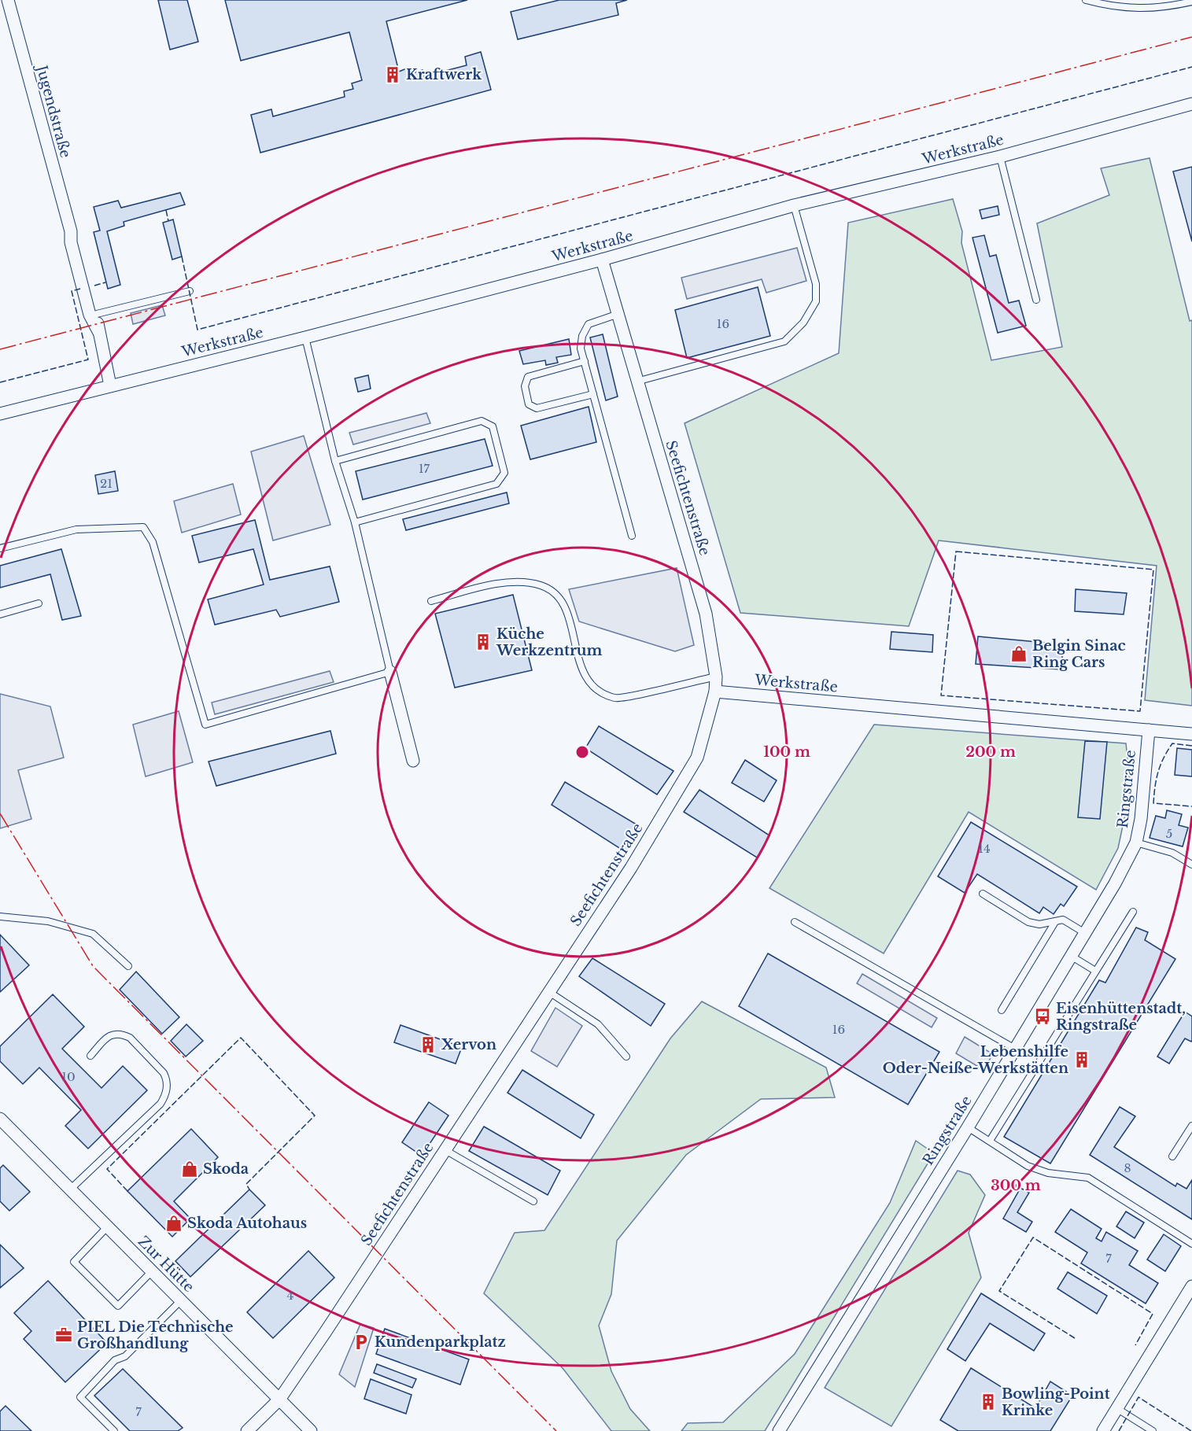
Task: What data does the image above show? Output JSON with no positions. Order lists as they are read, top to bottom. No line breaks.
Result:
{"streets":{"street":["Jugendstraße","Werkstraße","Seefichtenstraße","Ringstraße","Zur Hütte"]},"crossings":[["Jugendstraße","Werkstraße"],["Werkstraße","Seefichtenstraße"],["Werkstraße","Ringstraße"],["Seefichtenstraße","Zur Hütte"]],"places":{"building":["Kraftwerk","Küche Werkzentrum","Xervon","Lebenshilfe Oder-Neiße-Werkstätten","Bowling-Point Krinke"],"shop":["Belgin Sinac Ring Cars","Skoda","Skoda Autohaus"],"bus stop":["Eisenhüttenstadt, Ringstraße"],"office":["PIEL Die Technische Großhandlung"],"parking":["Kundenparkplatz"]},"house_numbers":["16","17","21","5","14","16","10","8","7","4","7"],"rings":["100 m","200 m","300 m"]}
